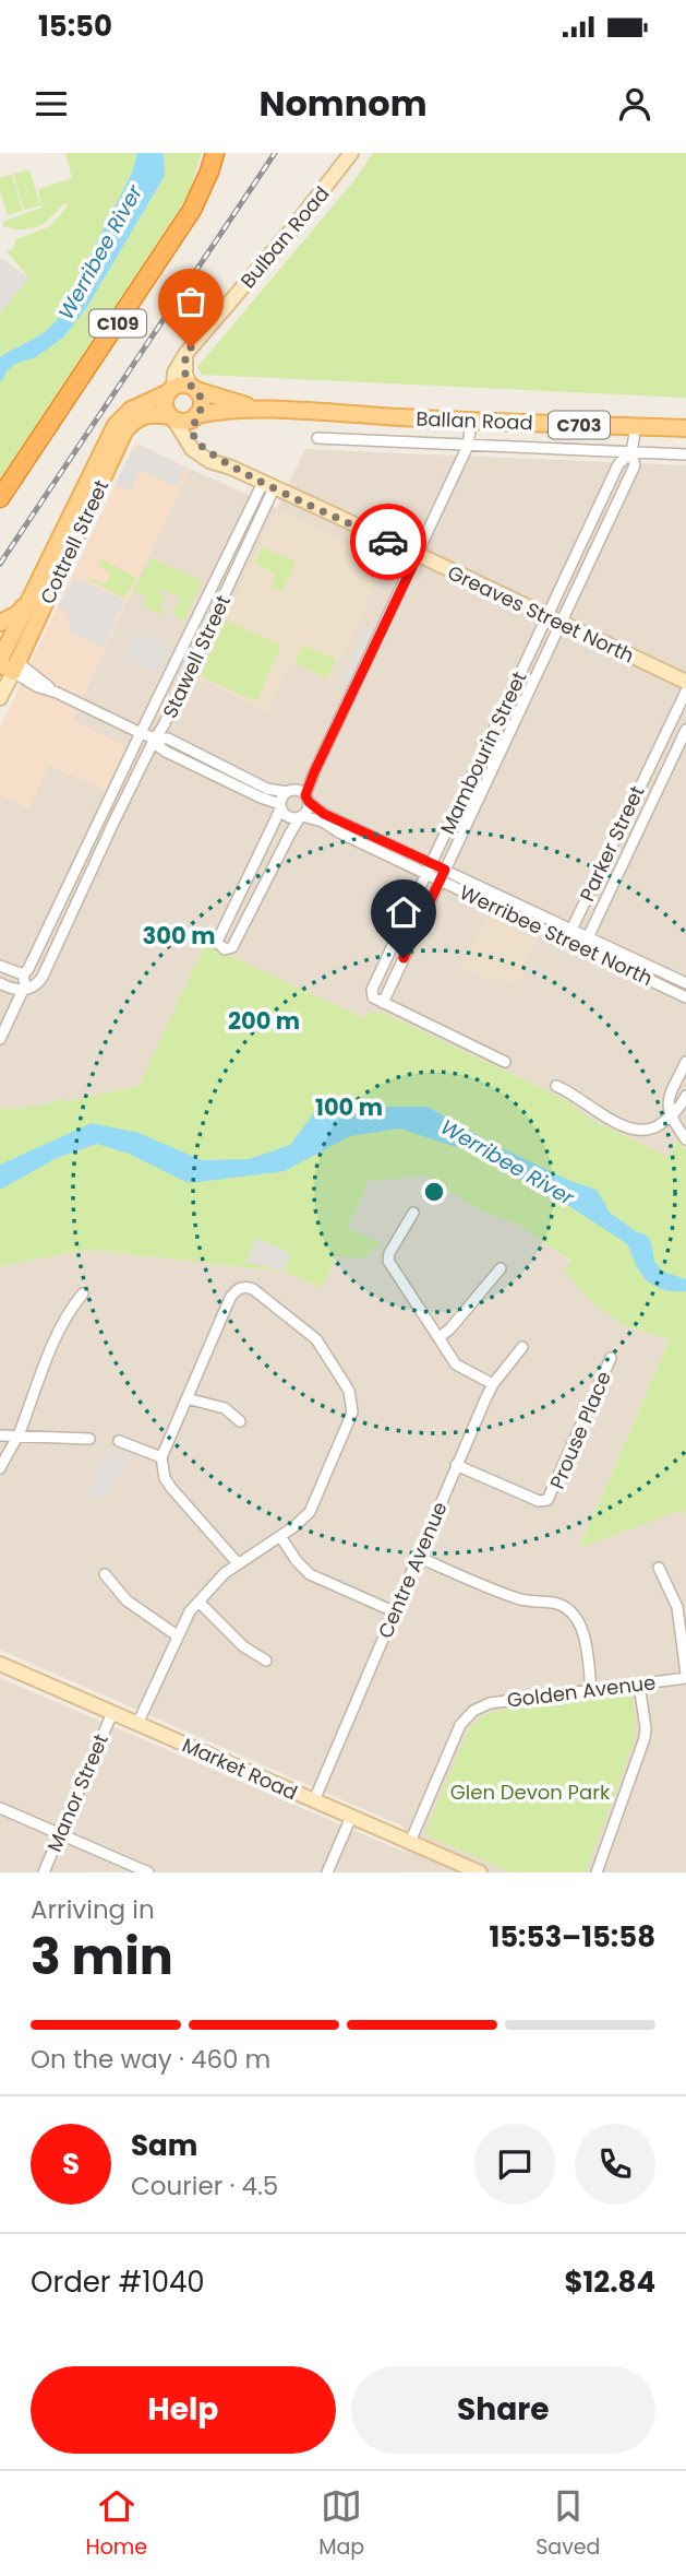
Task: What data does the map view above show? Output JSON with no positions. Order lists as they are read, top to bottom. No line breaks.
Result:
{"streets":{"highway":["C109"],"main road":["Ballan Road","C703","Cottrell Street"],"street":["Bulban Road","Greaves Street North","Stawell Street","Mambourin Street","Parker Street","Werribee Street North","Prouse Place","Centre Avenue","Golden Avenue","Market Road","Manor Street"]},"crossings":[["Bulban Road","Ballan Road"],["Bulban Road","C703"],["Bulban Road","Cottrell Street"],["Bulban Road","Greaves Street North"],["Ballan Road","C703"],["Ballan Road","Cottrell Street"],["Ballan Road","Greaves Street North"],["Ballan Road","Mambourin Street"],["C703","Cottrell Street"],["C703","Greaves Street North"],["Cottrell Street","Greaves Street North"],["Cottrell Street","Werribee Street North"],["Greaves Street North","Stawell Street"],["Greaves Street North","Mambourin Street"],["Stawell Street","Werribee Street North"],["Mambourin Street","Werribee Street North"],["Parker Street","Werribee Street North"],["Prouse Place","Centre Avenue"],["Centre Avenue","Market Road"],["Market Road","Manor Street"]],"water":["Werribee River"],"parks":["Glen Devon Park"],"page":{"status":"15:50","header":"Nomnom","heading":["3 min","Arriving in","15:53–15:58"],"panel":["Sam","Courier · 4.5","Order #1040","$12.84"],"bar":"On the way · 460 m","round":"S","buttons":["Help","Share"],"tabs":["Home","Map","Saved"]},"rings":["300 m","200 m","100 m"]}
